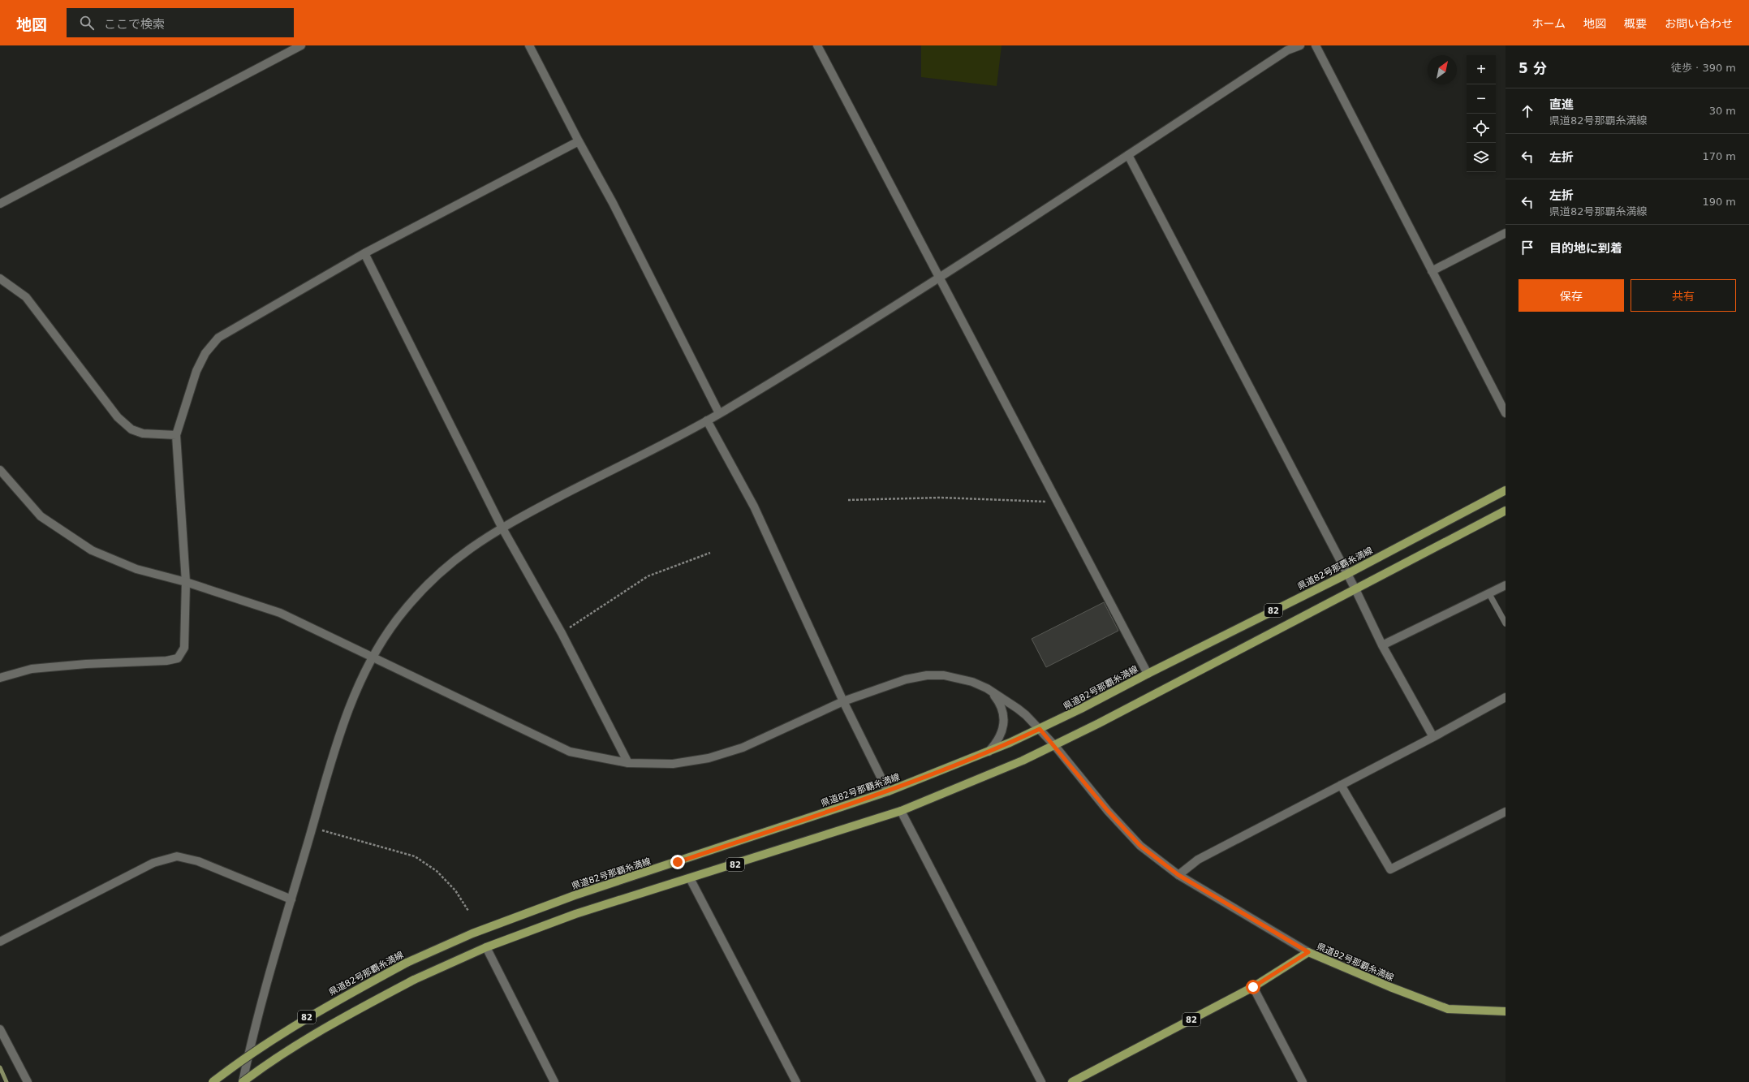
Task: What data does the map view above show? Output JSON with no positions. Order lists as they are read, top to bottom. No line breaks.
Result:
{"streets":{"main road":["県道82号那覇糸満線","82"]},"north":"top right","page":{"header":"地図","search":"ここで検索","nav":["ホーム","地図","概要","お問い合わせ"],"heading":["5 分","徒歩 · 390 m"],"map_buttons":["+","−"],"list":[["直進","県道82号那覇糸満線","30 m"],["左折","170 m"],["左折","県道82号那覇糸満線","190 m"],"目的地に到着"],"buttons":["保存","共有"]}}
